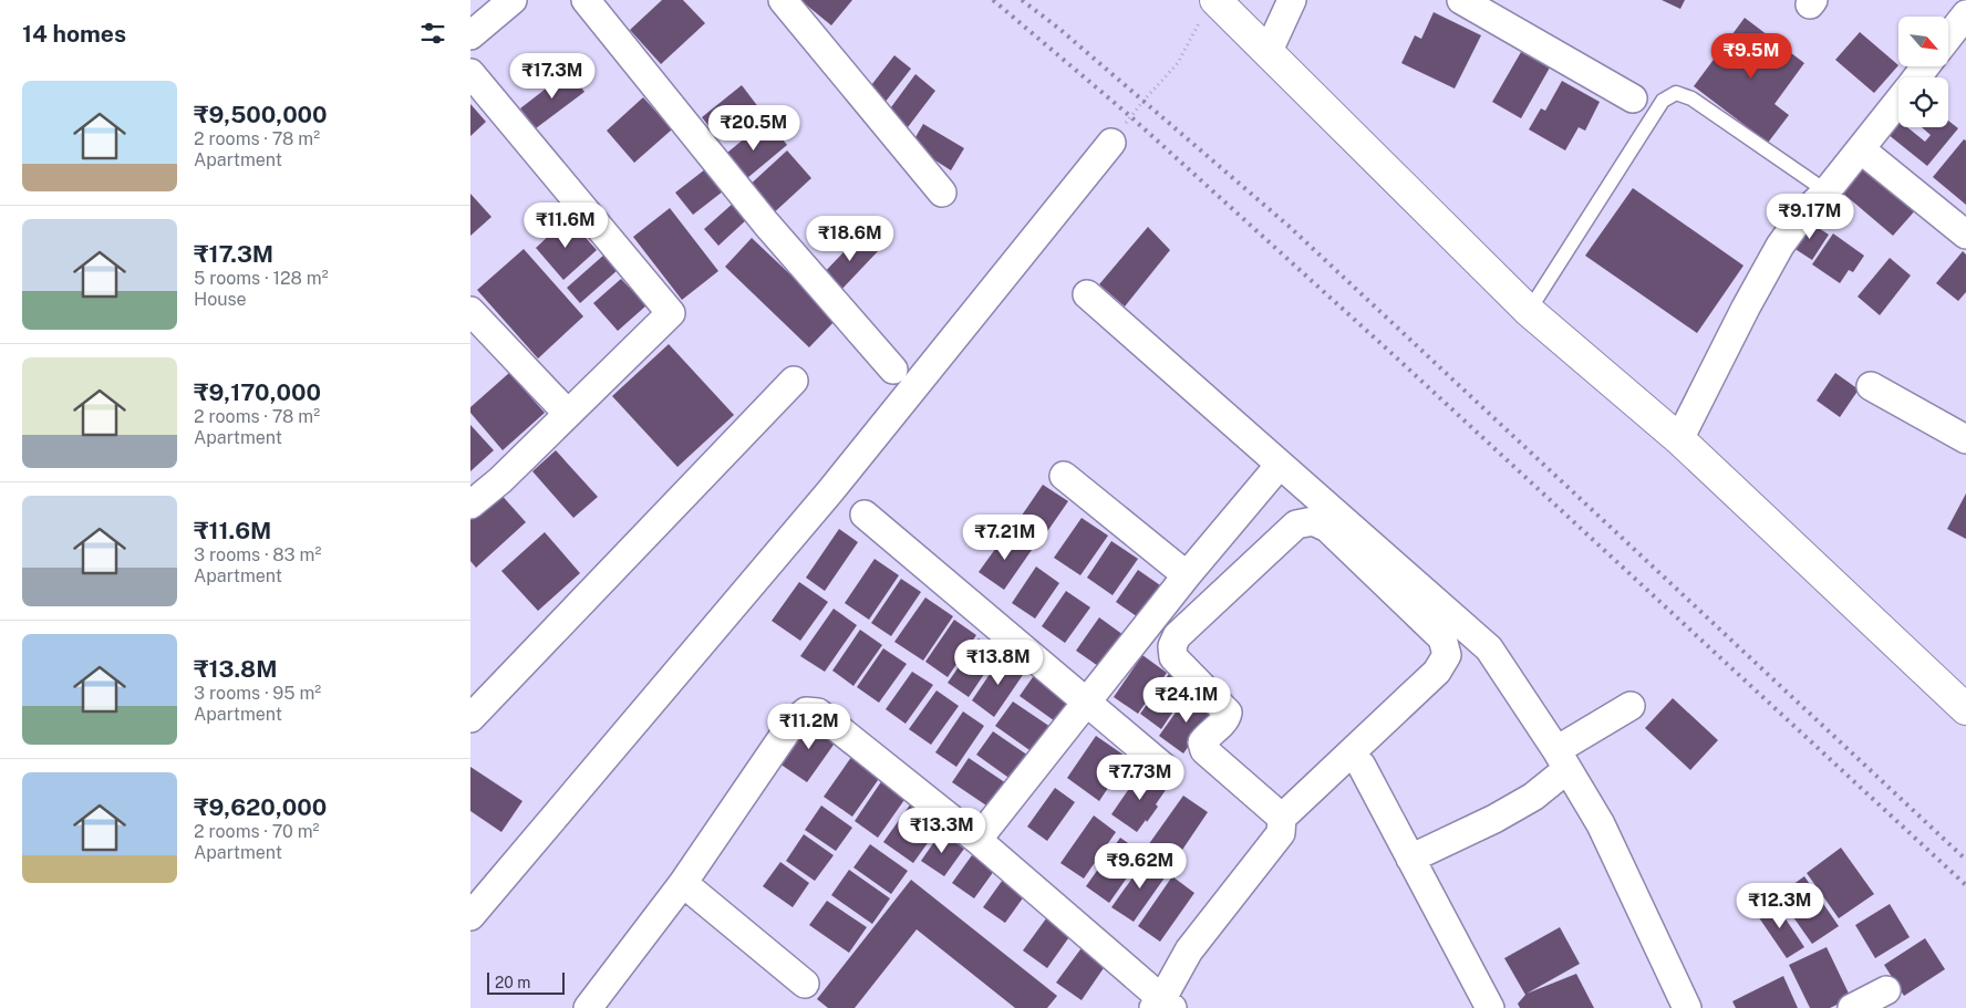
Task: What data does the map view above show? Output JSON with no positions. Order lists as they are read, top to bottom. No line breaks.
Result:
{"scale_bar":"20 m","north":"bottom right","page":{"heading":"14 homes","price":["₹9.5M","₹17.3M","₹20.5M","₹9.17M","₹11.6M","₹18.6M","₹7.21M","₹13.8M","₹24.1M","₹11.2M","₹7.73M","₹13.3M","₹9.62M","₹12.3M"],"list":[{"name":"₹9,500,000","note":"2 rooms · 78 m² · Apartment"},{"name":"₹17.3M","note":"5 rooms · 128 m² · House"},{"name":"₹9,170,000","note":"2 rooms · 78 m² · Apartment"},{"name":"₹11.6M","note":"3 rooms · 83 m² · Apartment"},{"name":"₹13.8M","note":"3 rooms · 95 m² · Apartment"},{"name":"₹9,620,000","note":"2 rooms · 70 m² · Apartment"}],"scale":"20 m"}}
